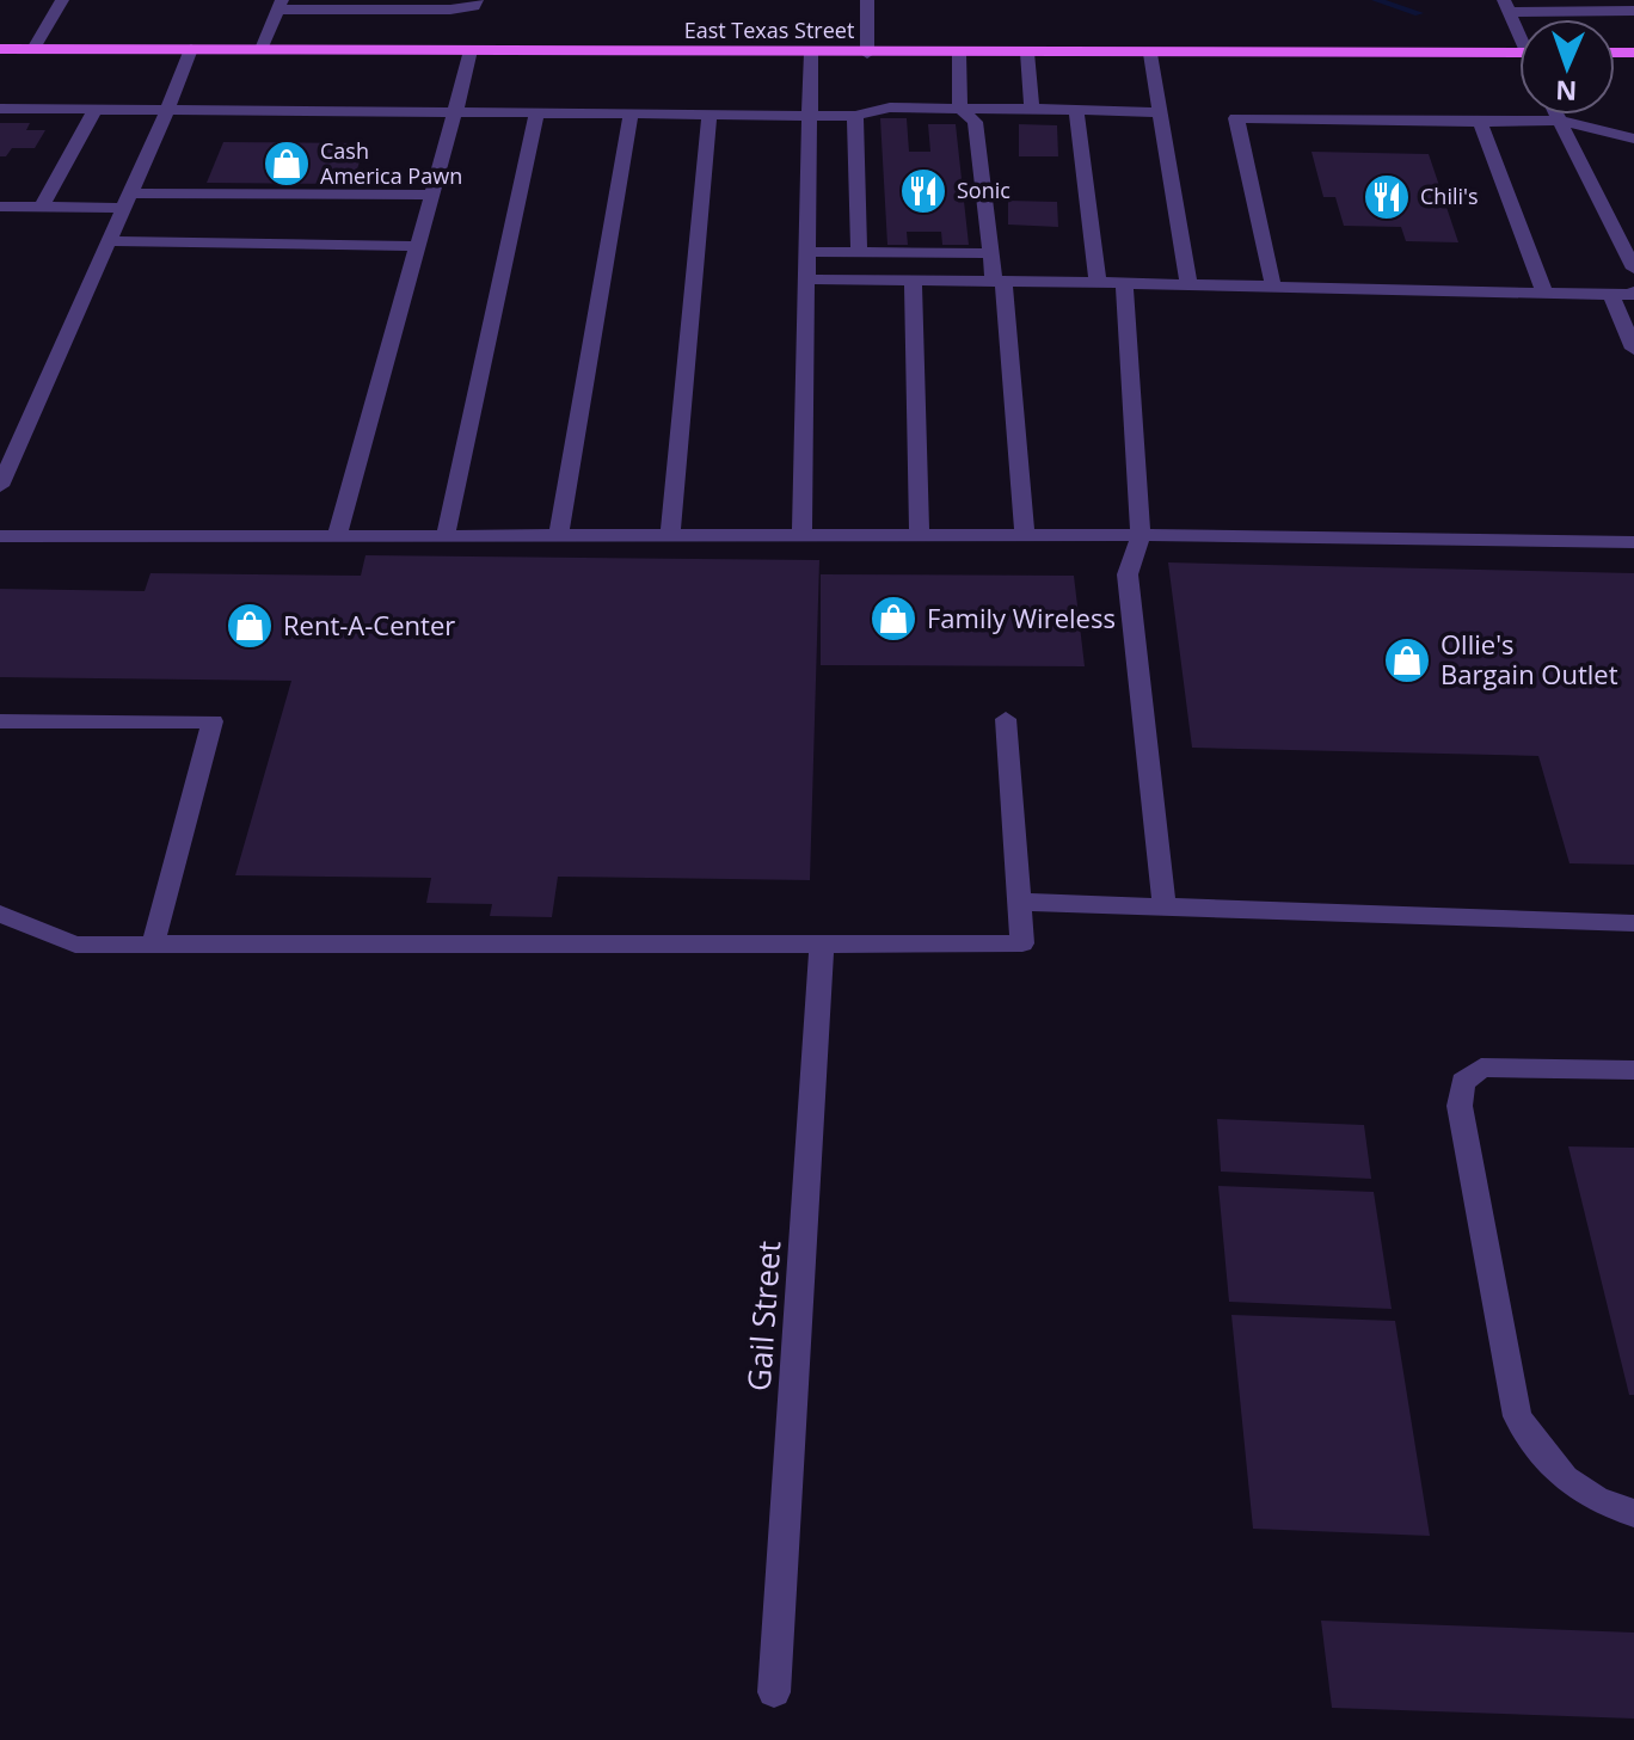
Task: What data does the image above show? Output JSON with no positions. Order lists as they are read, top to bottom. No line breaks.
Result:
{"streets":{"main road":["East Texas Street"],"street":["Gail Street"]},"places":{"shop":["Cash America Pawn","Family Wireless","Rent-A-Center","Ollie's Bargain Outlet"],"restaurant":["Sonic","Chili's"]},"north":"bottom"}
